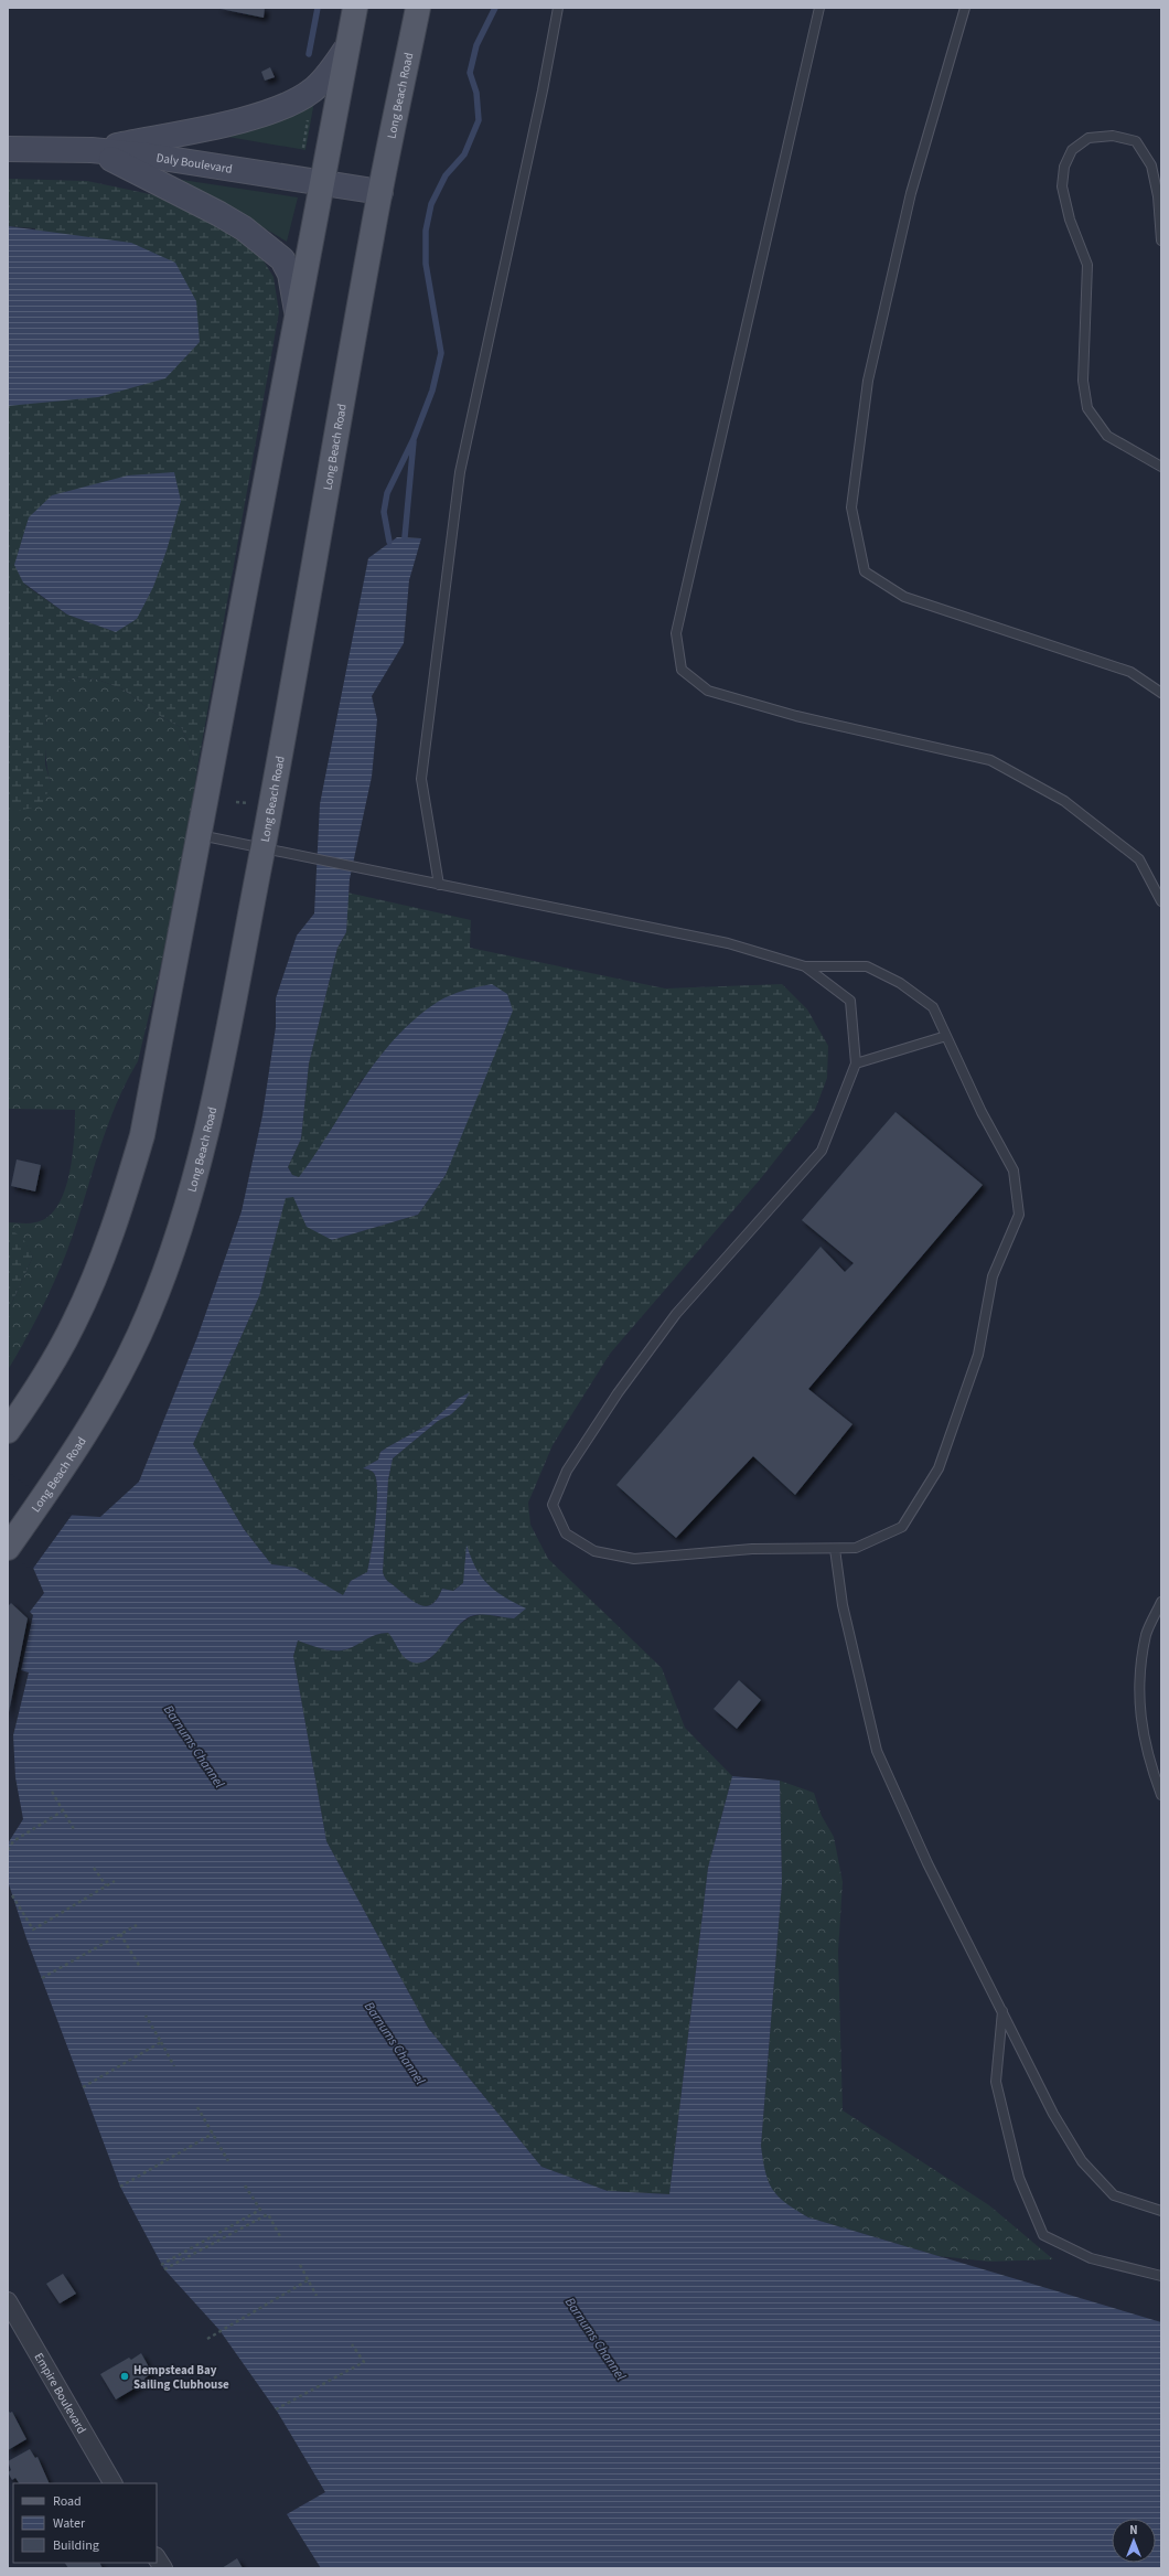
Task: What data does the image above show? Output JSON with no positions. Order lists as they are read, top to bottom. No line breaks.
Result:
{"streets":{"main road":["Long Beach Road","Daly Boulevard"],"street":["Empire Boulevard"]},"crossings":[["Long Beach Road","Daly Boulevard"]],"water":["Barnums Channel"],"places":["Hempstead Bay Sailing Clubhouse"],"legend":["Road","Water","Building"],"north":"top"}
